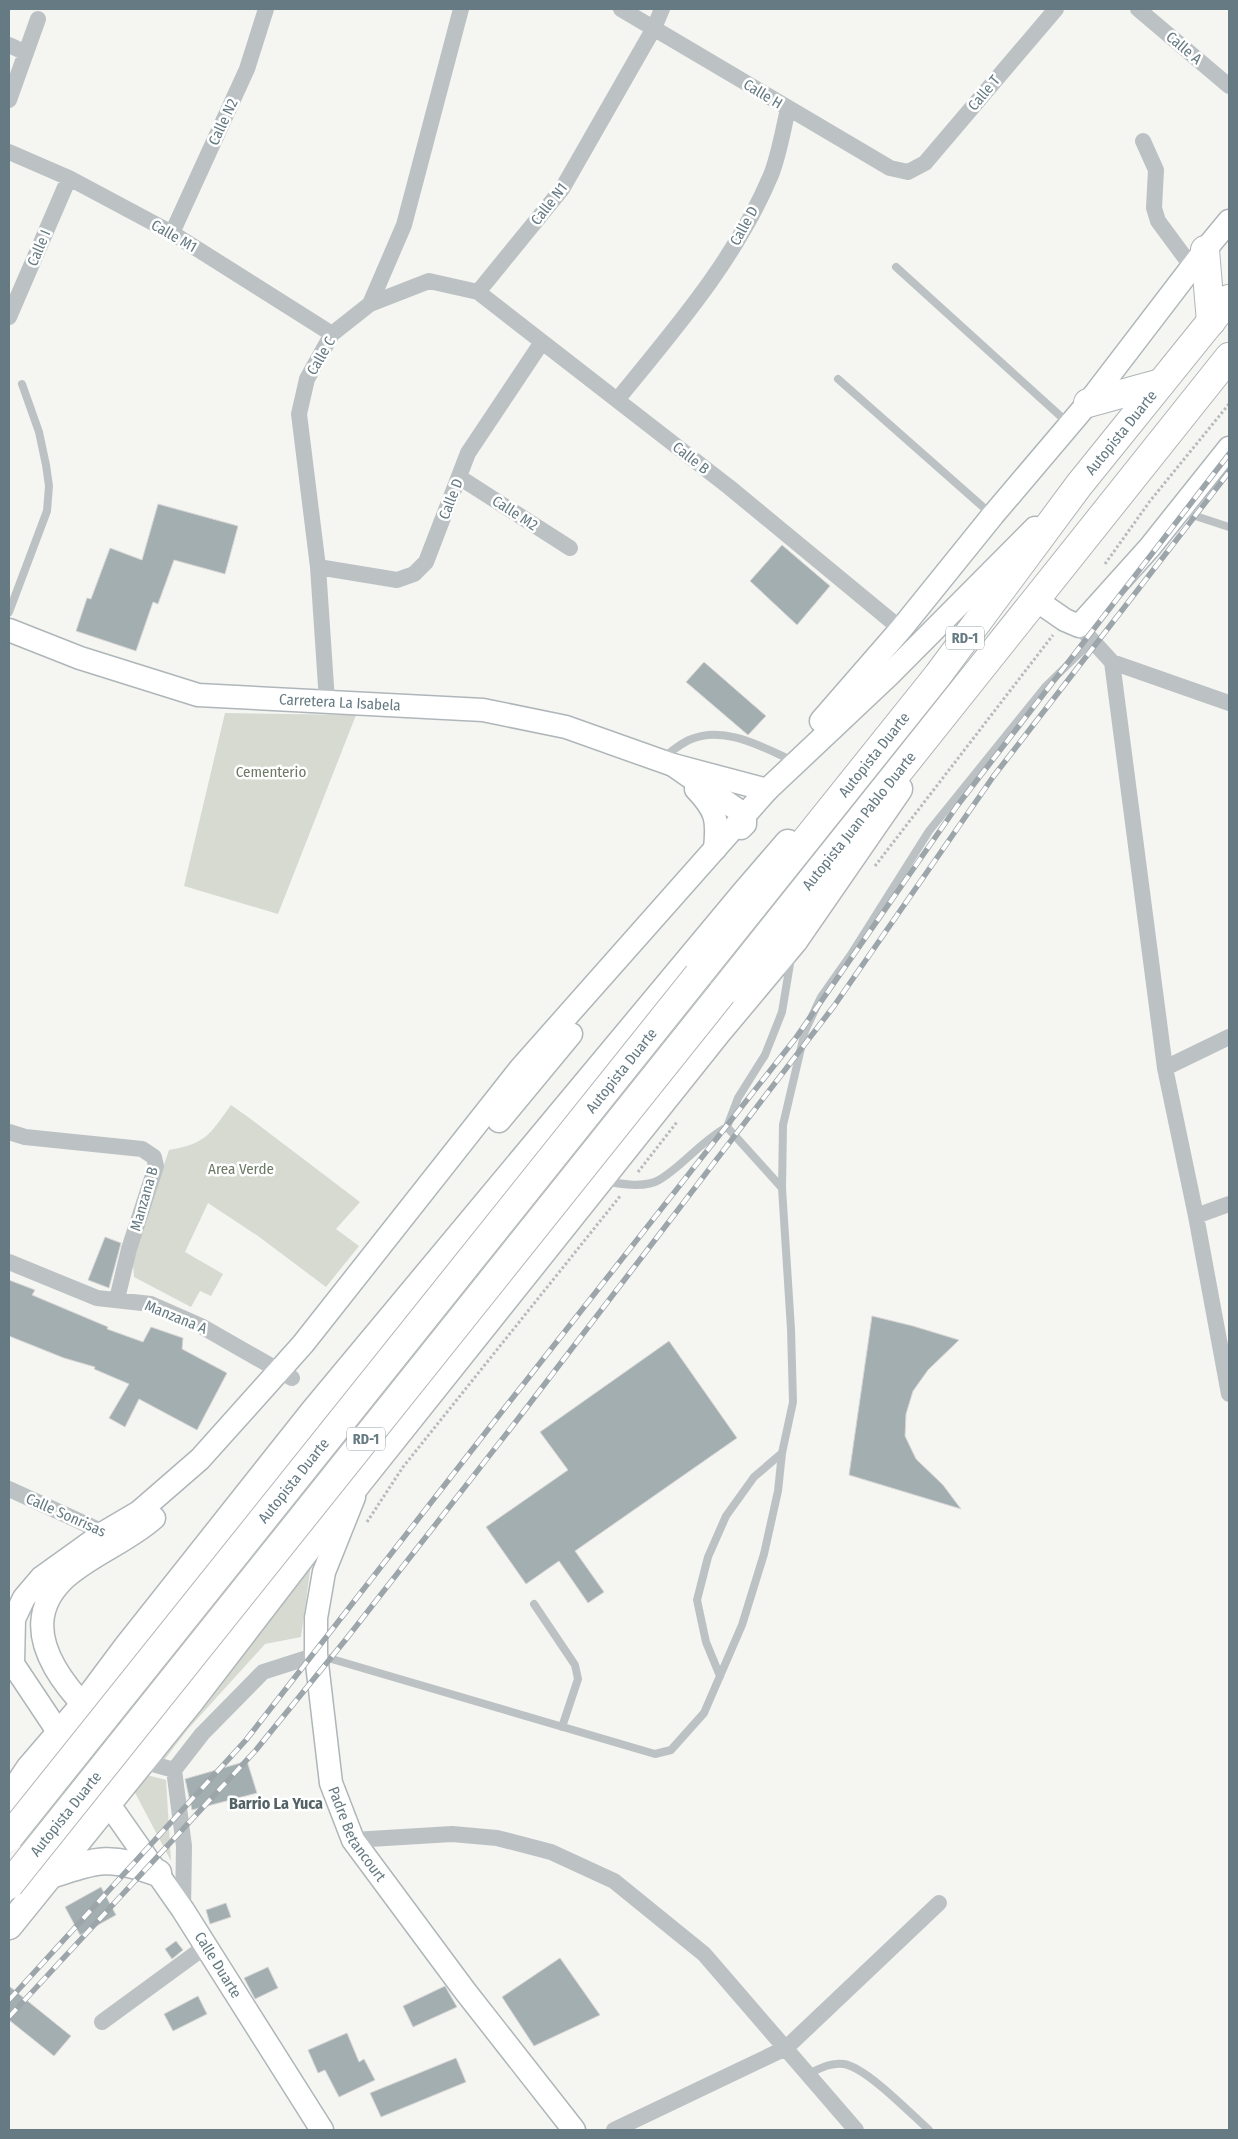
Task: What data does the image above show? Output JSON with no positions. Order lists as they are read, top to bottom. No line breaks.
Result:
{"streets":{"highway":["Autopista Duarte","RD-1","Autopista Juan Pablo Duarte"],"main road":["Carretera La Isabela","Padre Betancourt","Calle Duarte"],"street":["Calle A","Calle T","Calle H","Calle N2","Calle N1","Calle D","Calle M1","Calle I","Calle C","Calle B","Calle M2","Manzana B","Manzana A","Calle Sonrisas"]},"crossings":[["Calle T","Calle H"],["Calle H","Calle N1"],["Calle H","Calle D"],["Calle N2","Calle M1"],["Calle N1","Calle B"],["Calle D","Calle C"],["Calle D","Calle B"],["Calle D","Calle M2"],["Calle M1","Calle I"],["Calle M1","Calle C"],["Calle C","Carretera La Isabela"],["Autopista Duarte","Autopista Juan Pablo Duarte"],["RD-1","Autopista Juan Pablo Duarte"],["Manzana B","Manzana A"],["Calle Sonrisas","Calle Duarte"]],"districts":["Barrio La Yuca"],"parks":["Cementerio","Area Verde"]}
